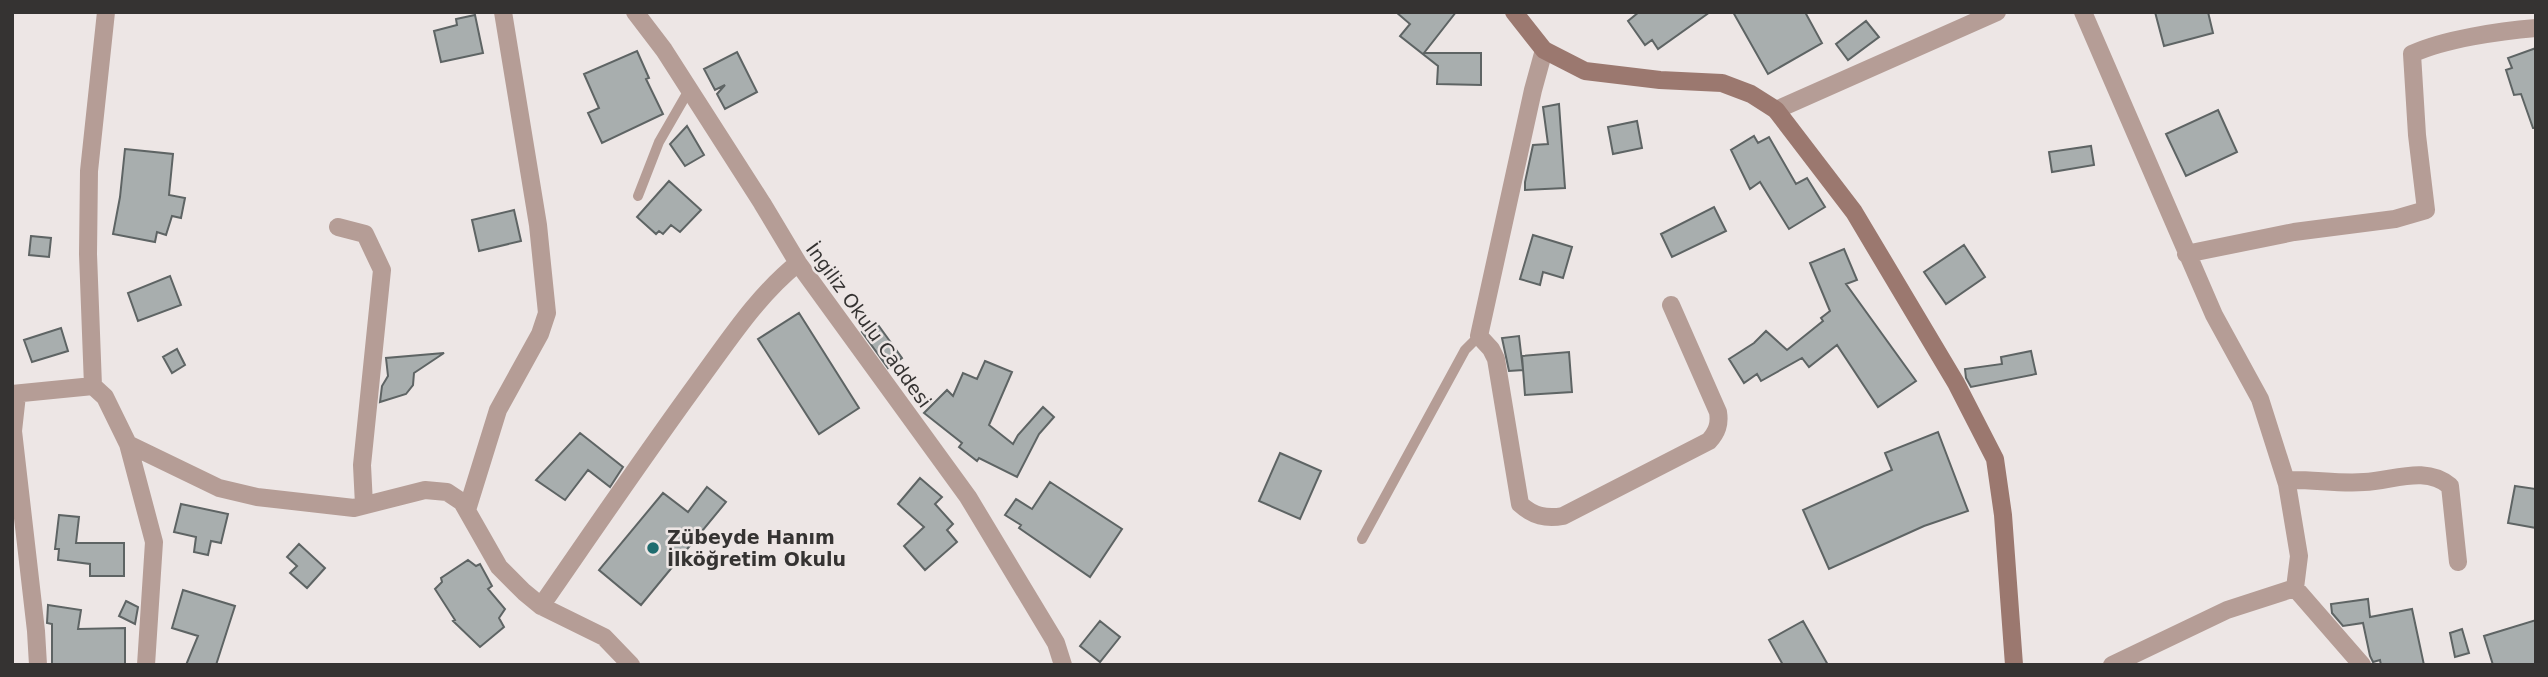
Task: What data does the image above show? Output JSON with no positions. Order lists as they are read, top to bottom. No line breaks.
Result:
{"streets":{"street":["İngiliz Okulu Caddesi"]},"places":["Zübeyde Hanım İlköğretim Okulu"]}
